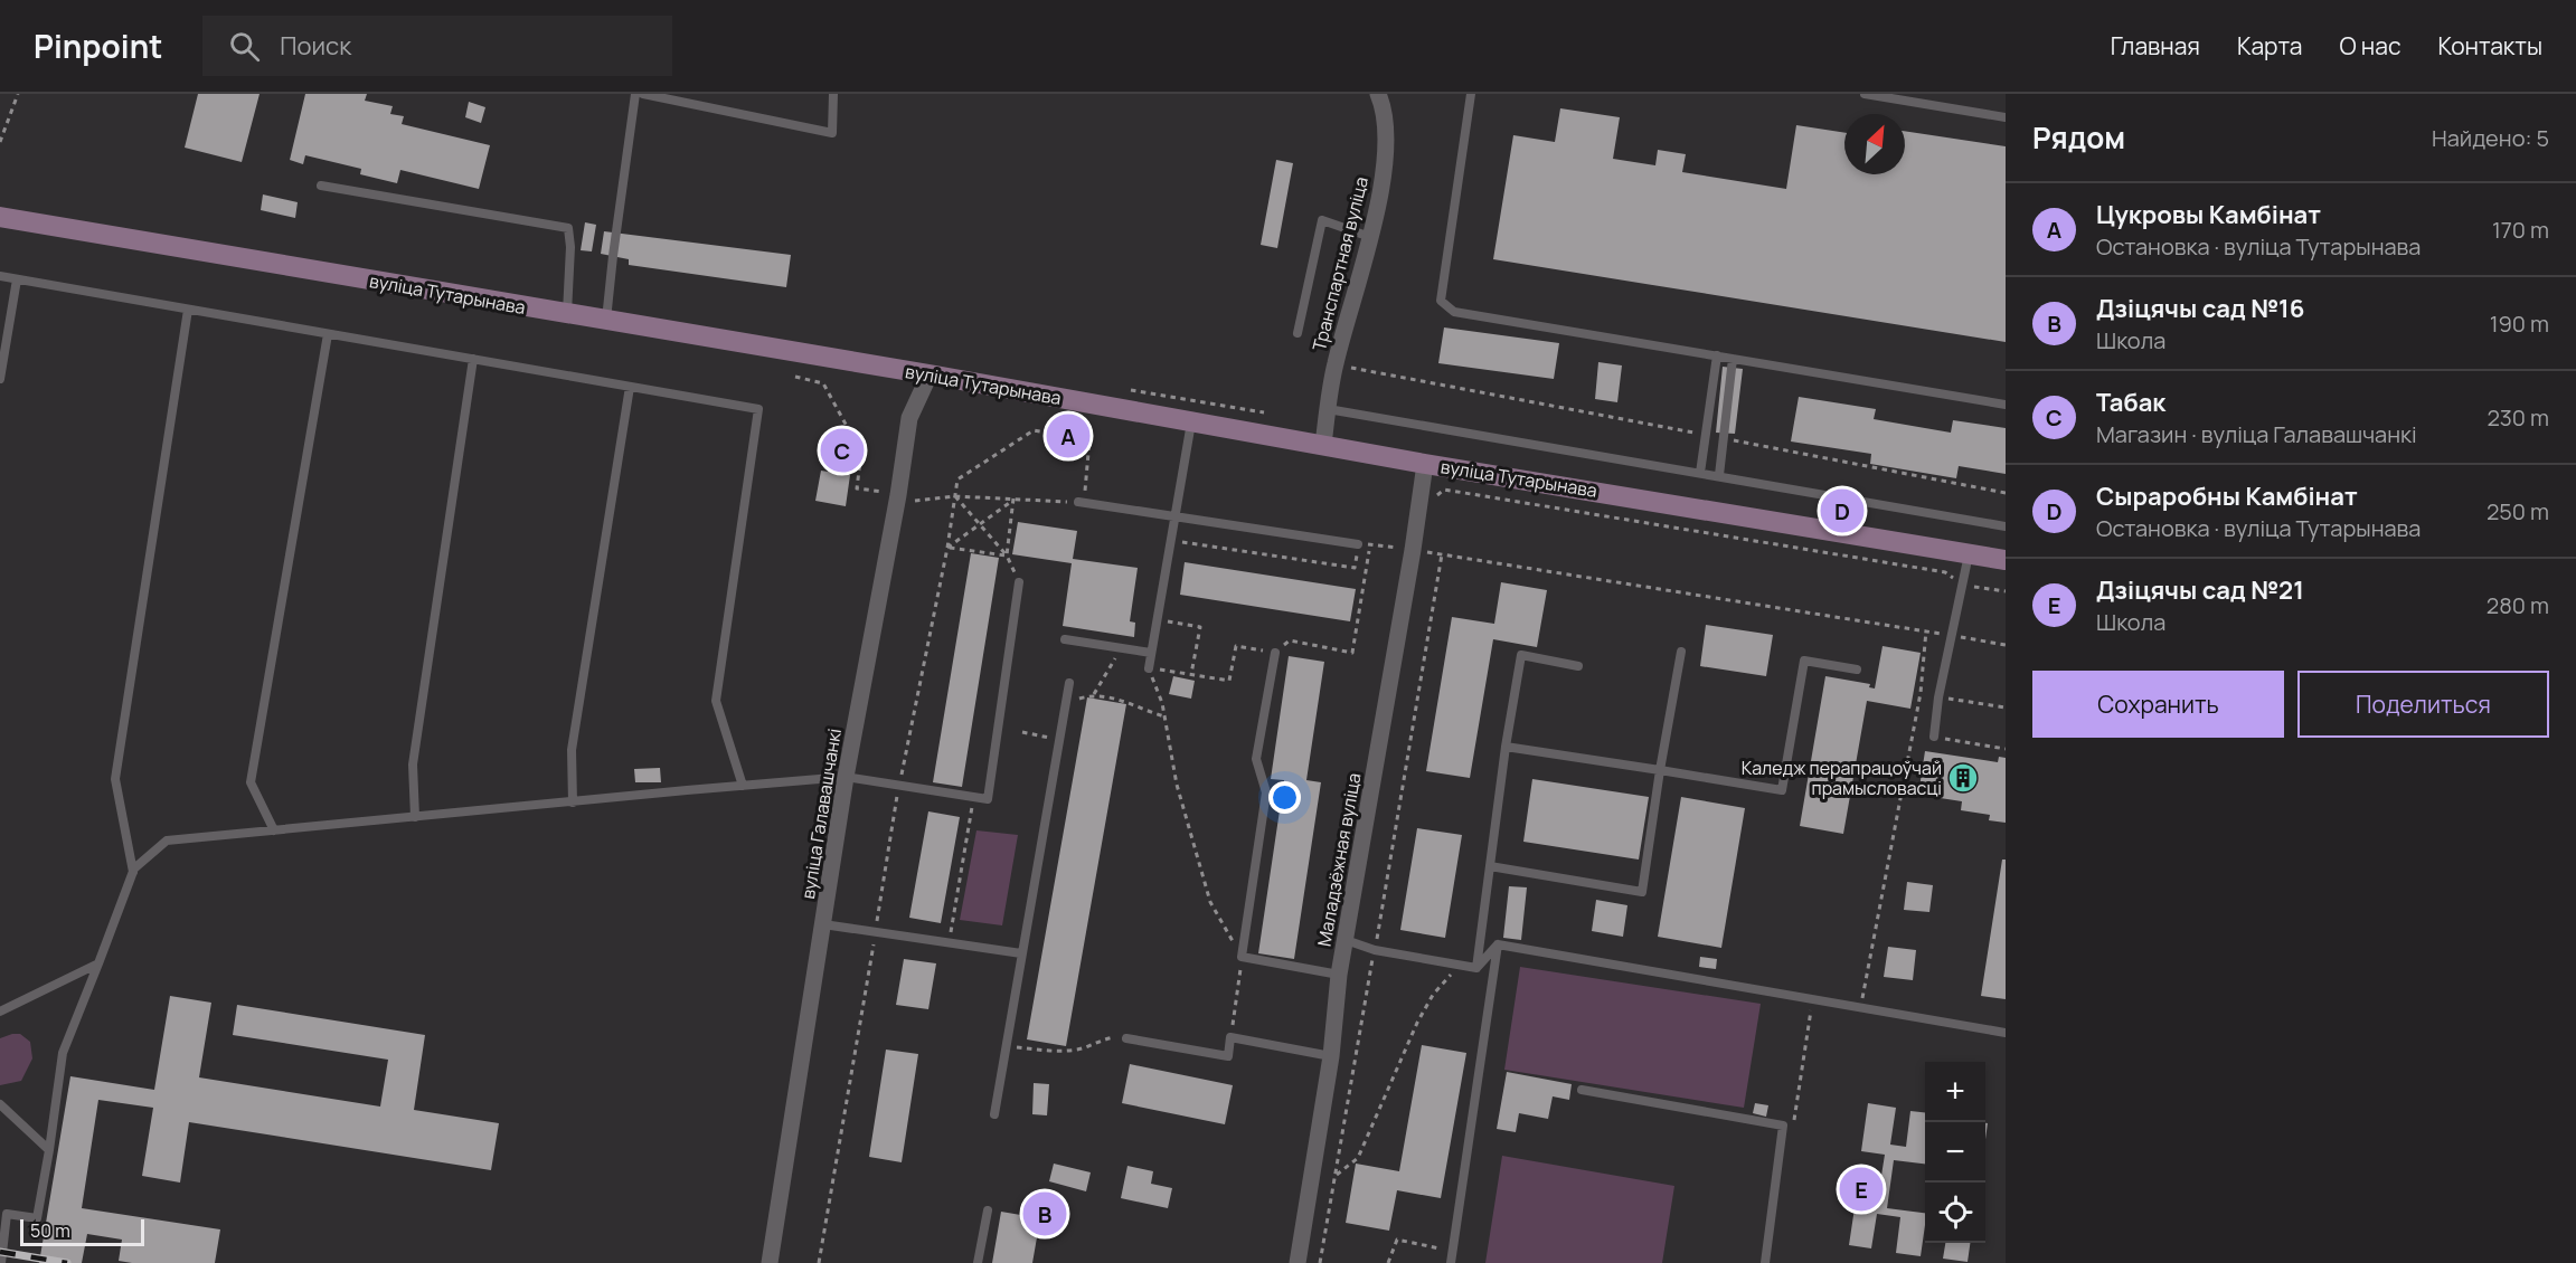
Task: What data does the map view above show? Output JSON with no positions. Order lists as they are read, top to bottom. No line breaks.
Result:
{"streets":{"street":["Транспартная вуліца","вуліца Тутарынава","вуліца Галавашчанкі","Маладзёжная вуліца"]},"crossings":[["Транспартная вуліца","вуліца Тутарынава"],["вуліца Тутарынава","вуліца Галавашчанкі"],["вуліца Тутарынава","Маладзёжная вуліца"]],"places":{"building":["Каледж перапрацоўчай прамысловасці"]},"scale_bar":"50 m","north":"top right","page":{"header":"Pinpoint","search":"Поиск","nav":["Главная","Карта","О нас","Контакты"],"heading":["Рядом","Найдено: 5"],"list":[{"mark":"A","name":"Цукровы Камбінат","note":"Остановка · вуліца Тутарынава","value":"170 m"},{"mark":"B","name":"Дзіцячы сад №16","note":"Школа","value":"190 m"},{"mark":"C","name":"Табак","note":"Магазин · вуліца Галавашчанкі","value":"230 m"},{"mark":"D","name":"Сыраробны Камбінат","note":"Остановка · вуліца Тутарынава","value":"250 m"},{"mark":"E","name":"Дзіцячы сад №21","note":"Школа","value":"280 m"}],"pins":["A","C","D","E","B"],"buttons":["Сохранить","Поделиться"],"map_buttons":["+","−"],"scale":"50 m"}}
